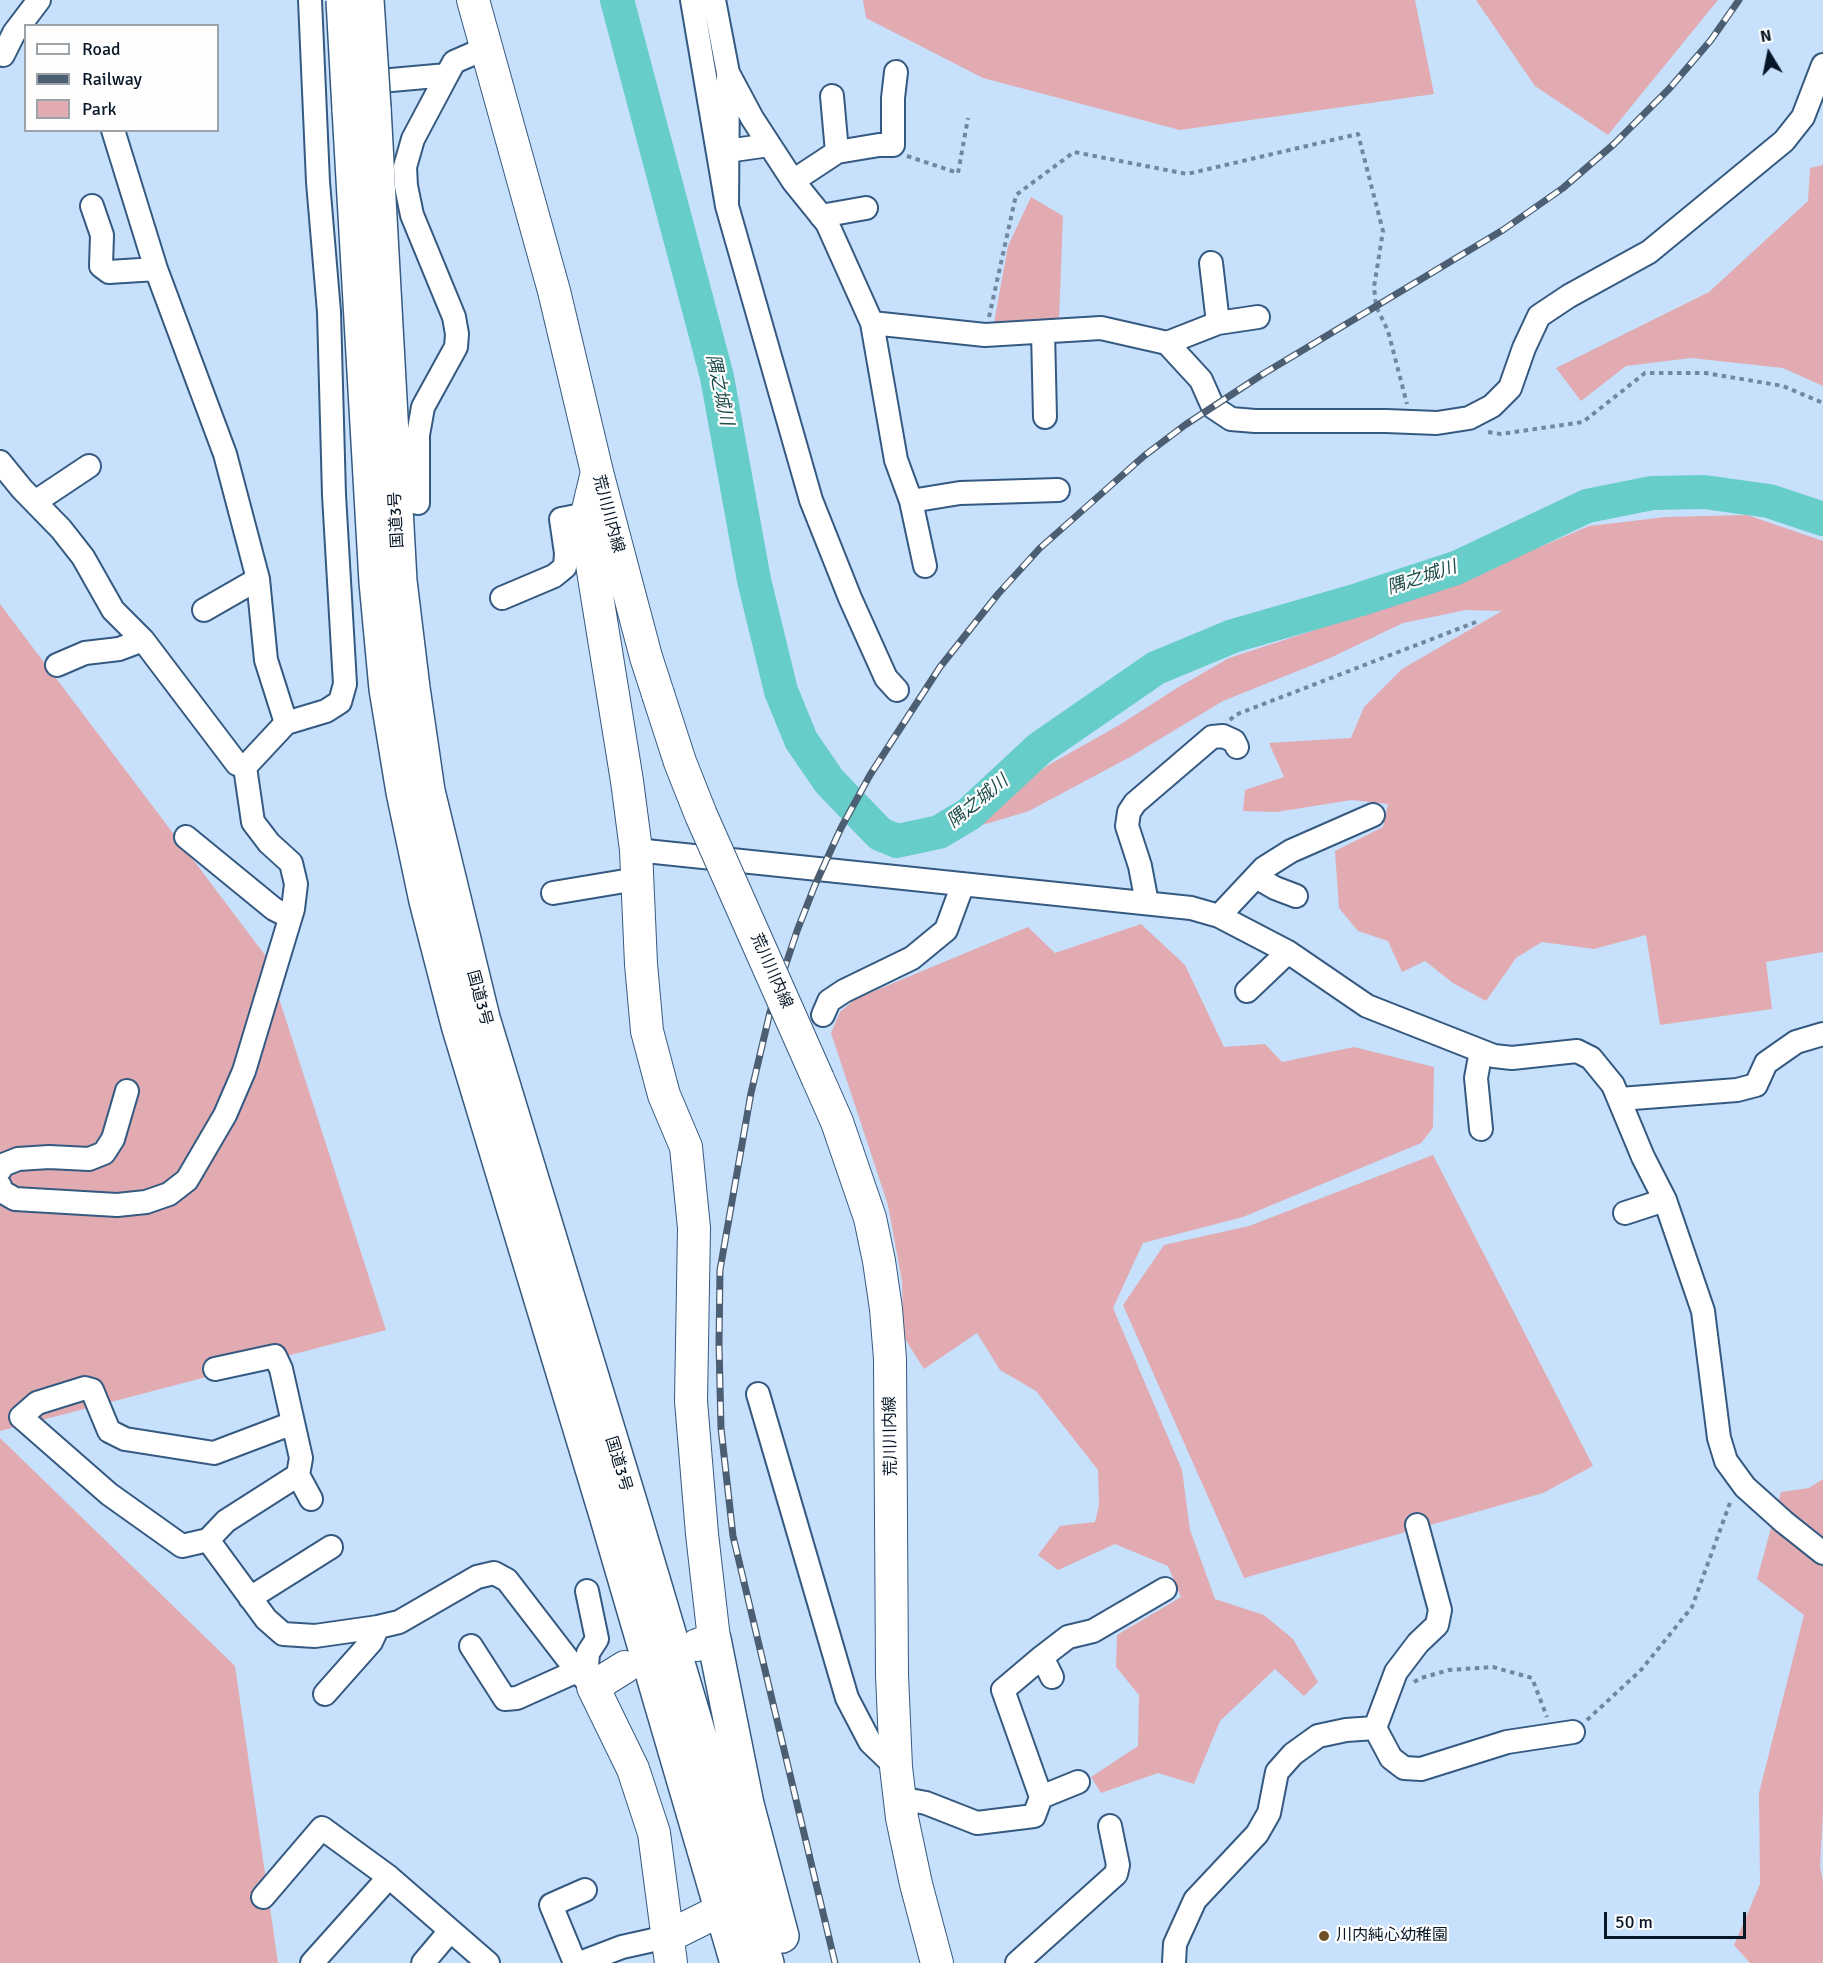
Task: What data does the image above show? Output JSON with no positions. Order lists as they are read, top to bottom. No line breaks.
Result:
{"streets":{"highway":["国道3号"],"main road":["荒川川内線"]},"water":["隅之城川"],"places":["川内純心幼稚園"],"legend":["Road","Railway","Park"],"scale_bar":"50 m","north":"top"}
